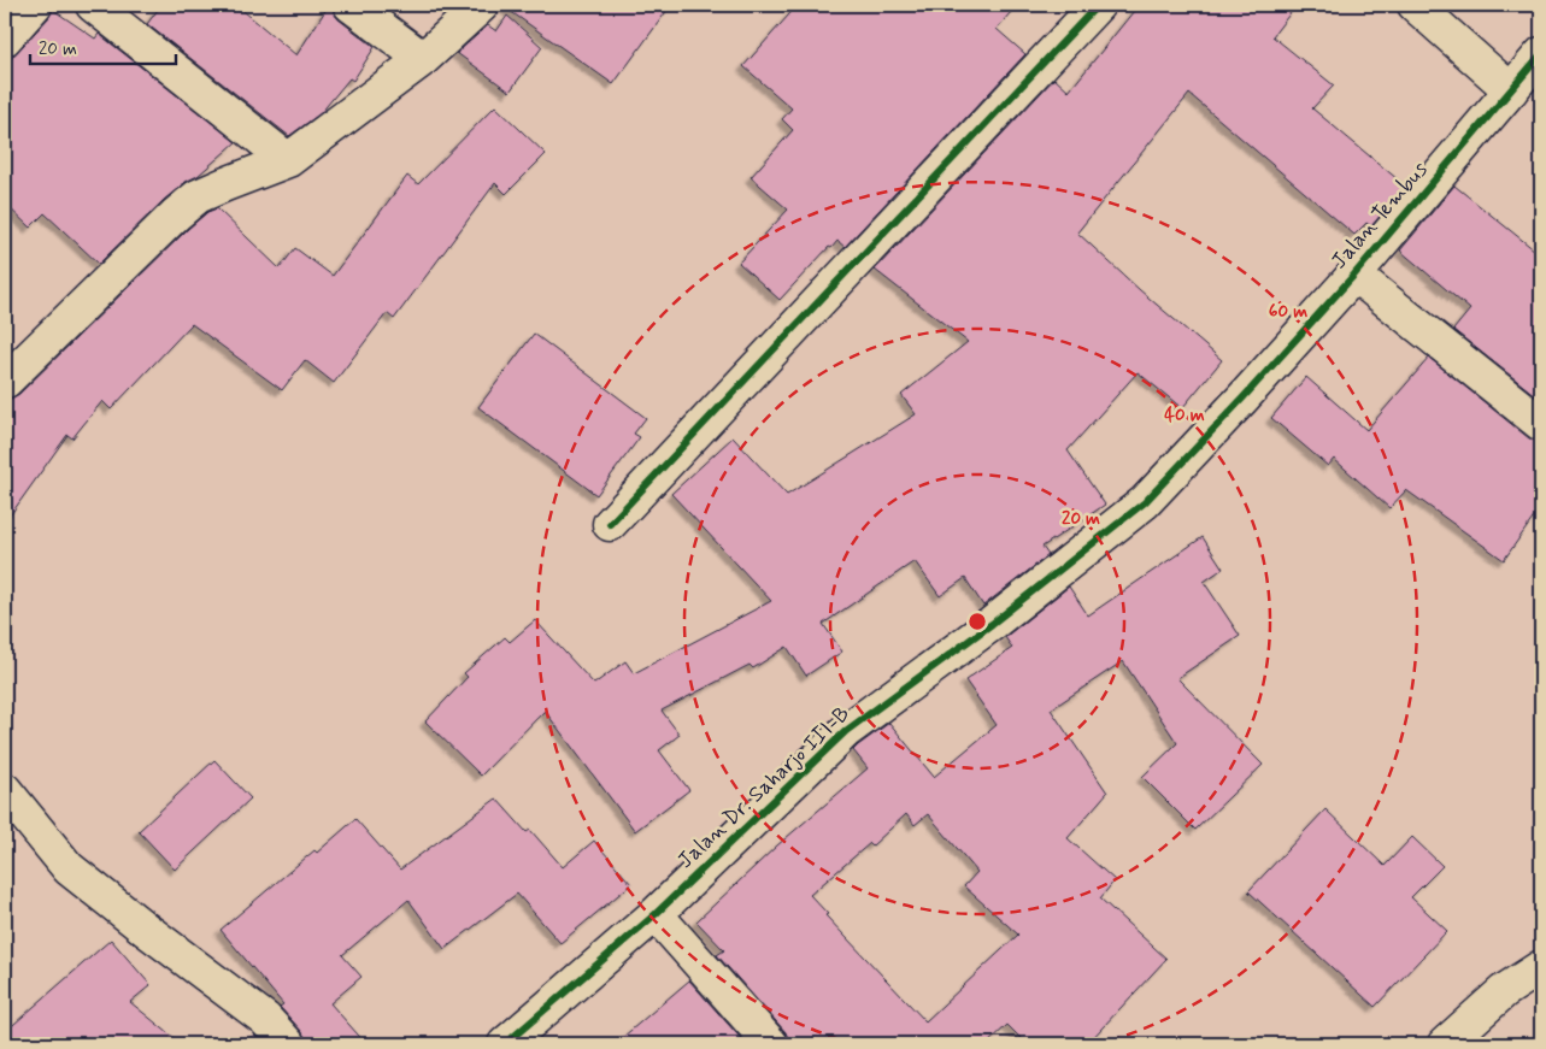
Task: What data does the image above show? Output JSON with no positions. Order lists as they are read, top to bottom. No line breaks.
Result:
{"streets":{"street":["Jalan Tembus","Jalan Dr. Saharjo III-B"]},"crossings":[["Jalan Tembus","Jalan Dr. Saharjo III-B"]],"scale_bar":"20 m","rings":["60 m","40 m","20 m"]}
